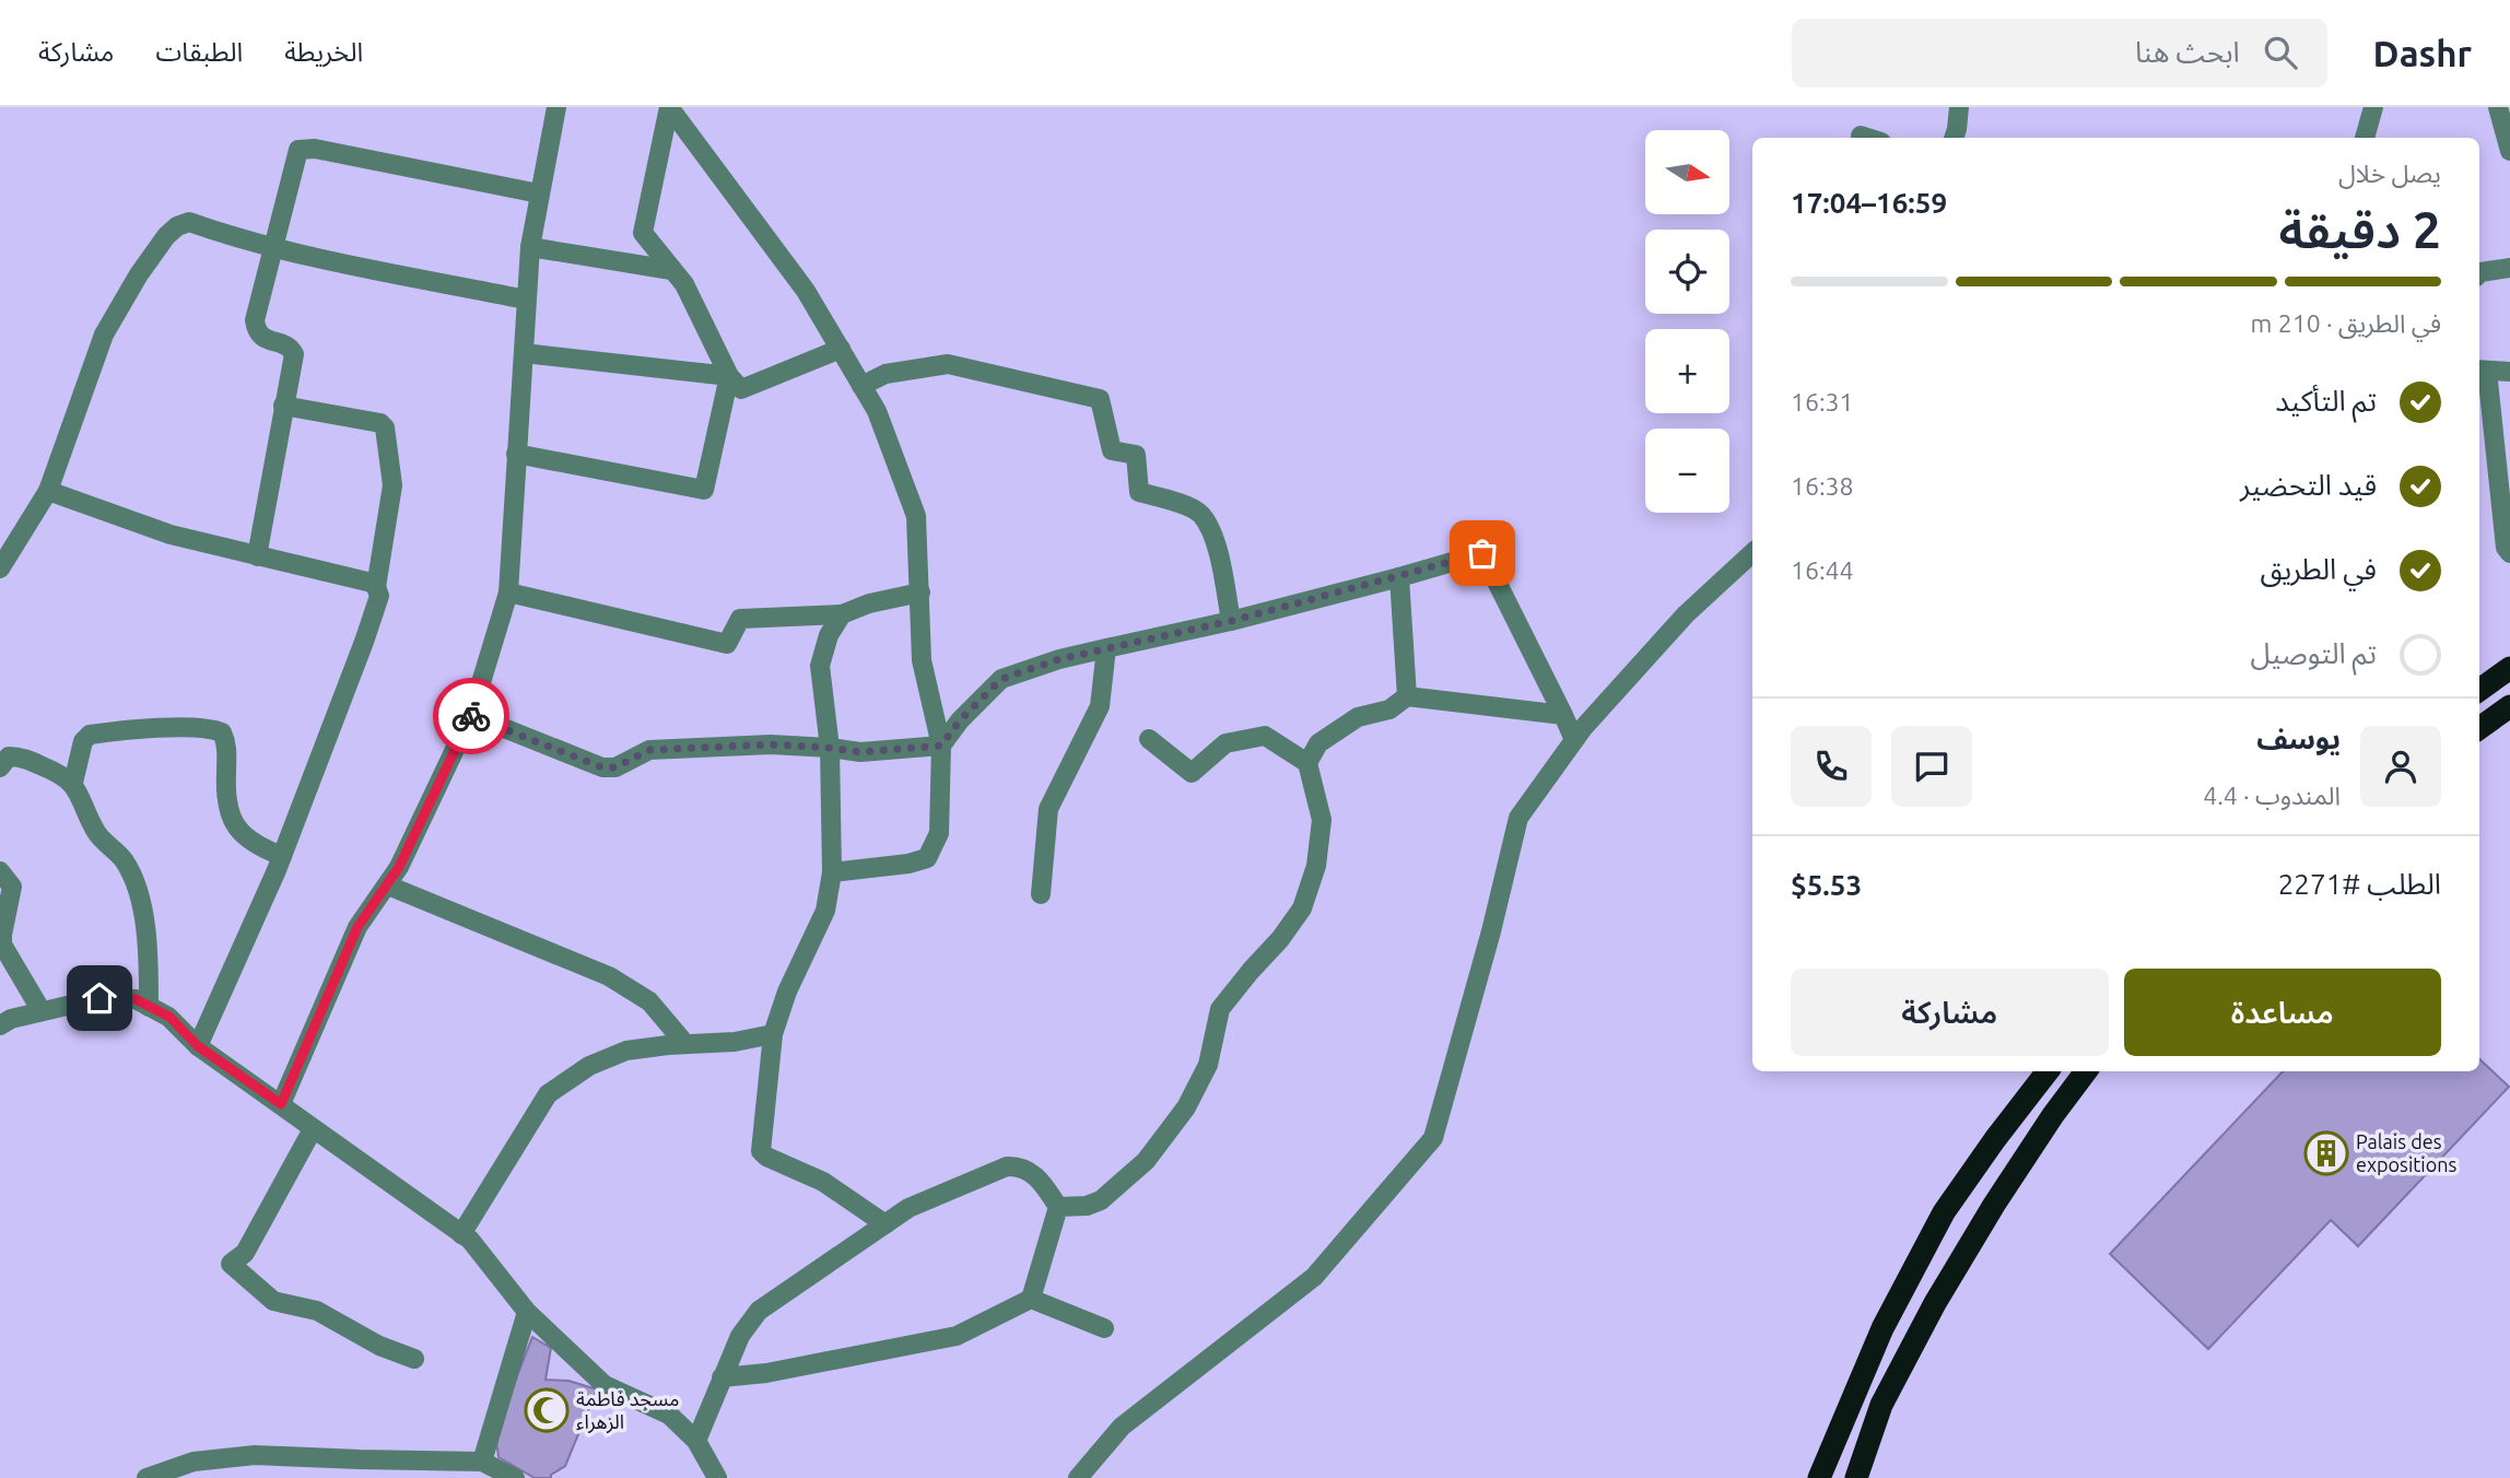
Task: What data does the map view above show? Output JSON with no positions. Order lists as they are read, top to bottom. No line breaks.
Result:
{"places":{"building":["Palais des expositions"],"mosque":["مسجد فاطمة الزهراء"]},"north":"right","page":{"header":"Dashr","search":"ابحث هنا","nav":["الخريطة","الطبقات","مشاركة"],"map_buttons":["+","−"],"heading":["2 دقيقة","يصل خلال","16:59–17:04"],"panel":["يوسف","المندوب · 4.4","الطلب #2271","$5.53"],"bar":"في الطريق · 210 m","list":[["تم التأكيد","16:31"],["قيد التحضير","16:38"],["في الطريق","16:44"],"تم التوصيل"],"buttons":["مساعدة","مشاركة"]}}
